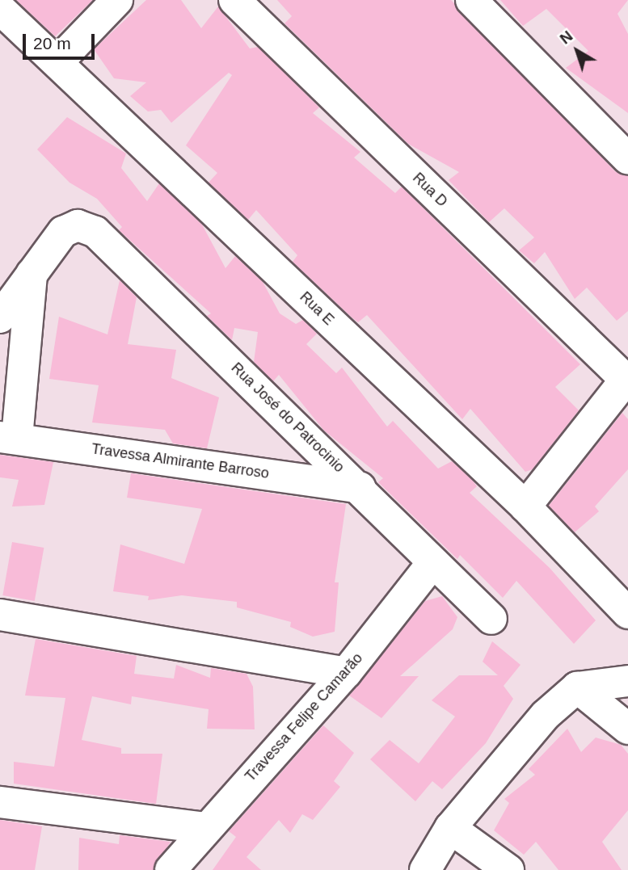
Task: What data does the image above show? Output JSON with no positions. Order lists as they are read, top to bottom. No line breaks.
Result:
{"streets":{"street":["Rua D","Rua E","Rua José do Patrocinio","Travessa Almirante Barroso","Travessa Felipe Camarão"]},"crossings":[["Rua José do Patrocinio","Travessa Almirante Barroso"],["Rua José do Patrocinio","Travessa Felipe Camarão"]],"scale_bar":"20 m","north":"top left"}
